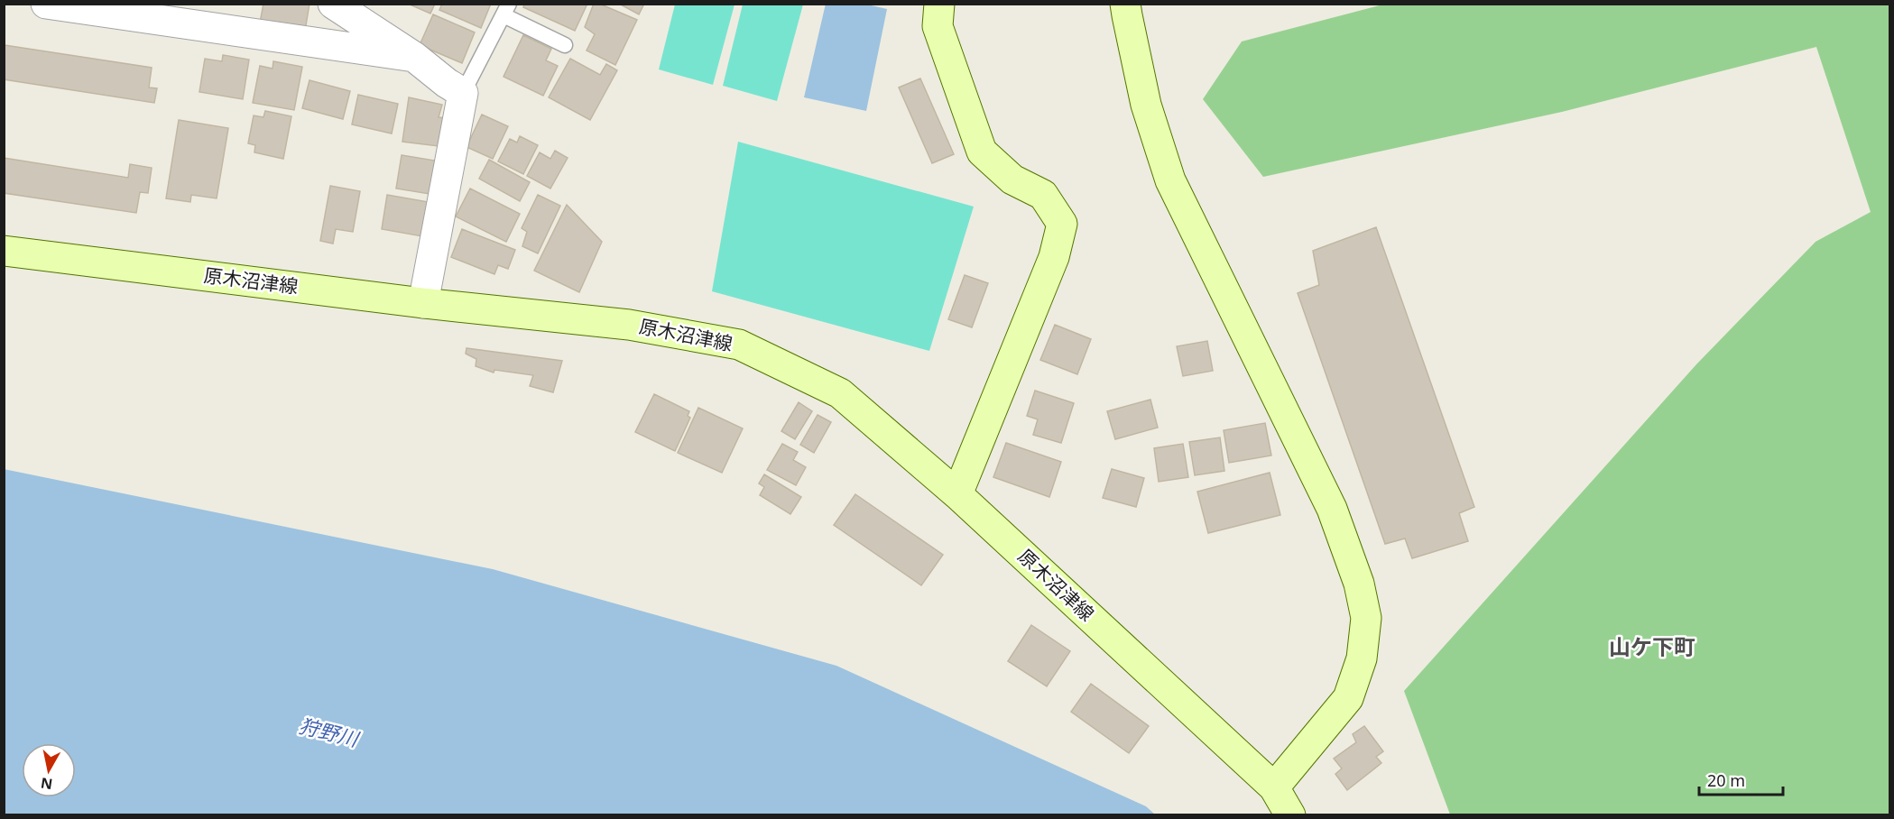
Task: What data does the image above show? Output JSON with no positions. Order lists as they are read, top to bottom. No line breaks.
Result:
{"streets":{"main road":["原木沼津線"]},"districts":["山ケ下町"],"water":["狩野川"],"scale_bar":"20 m","north":"bottom"}
